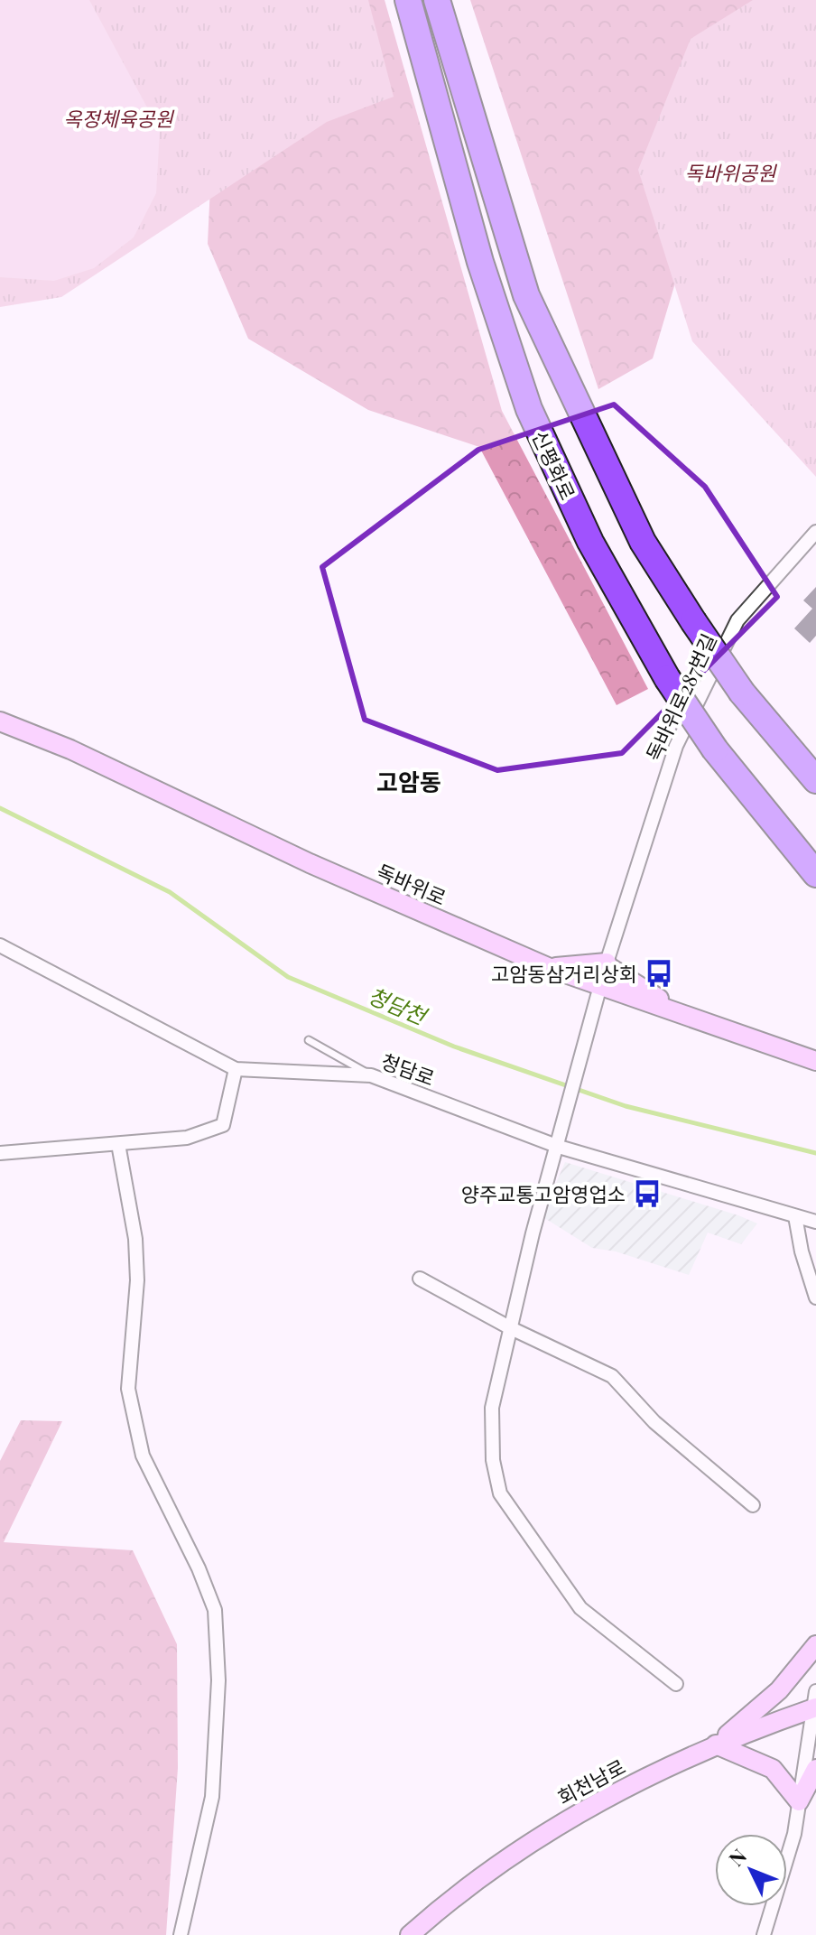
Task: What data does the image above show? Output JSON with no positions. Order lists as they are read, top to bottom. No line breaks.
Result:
{"streets":{"highway":["신평화로"],"main road":["독바위로","회천남로"],"street":["독바위로287번길","청담로"]},"crossings":[["독바위로287번길","독바위로"]],"districts":["고암동"],"water":["청담천"],"parks":["옥정체육공원","독바위공원"],"places":{"bus stop":["고암동삼거리상회","양주교통고암영업소"]},"north":"top left"}
